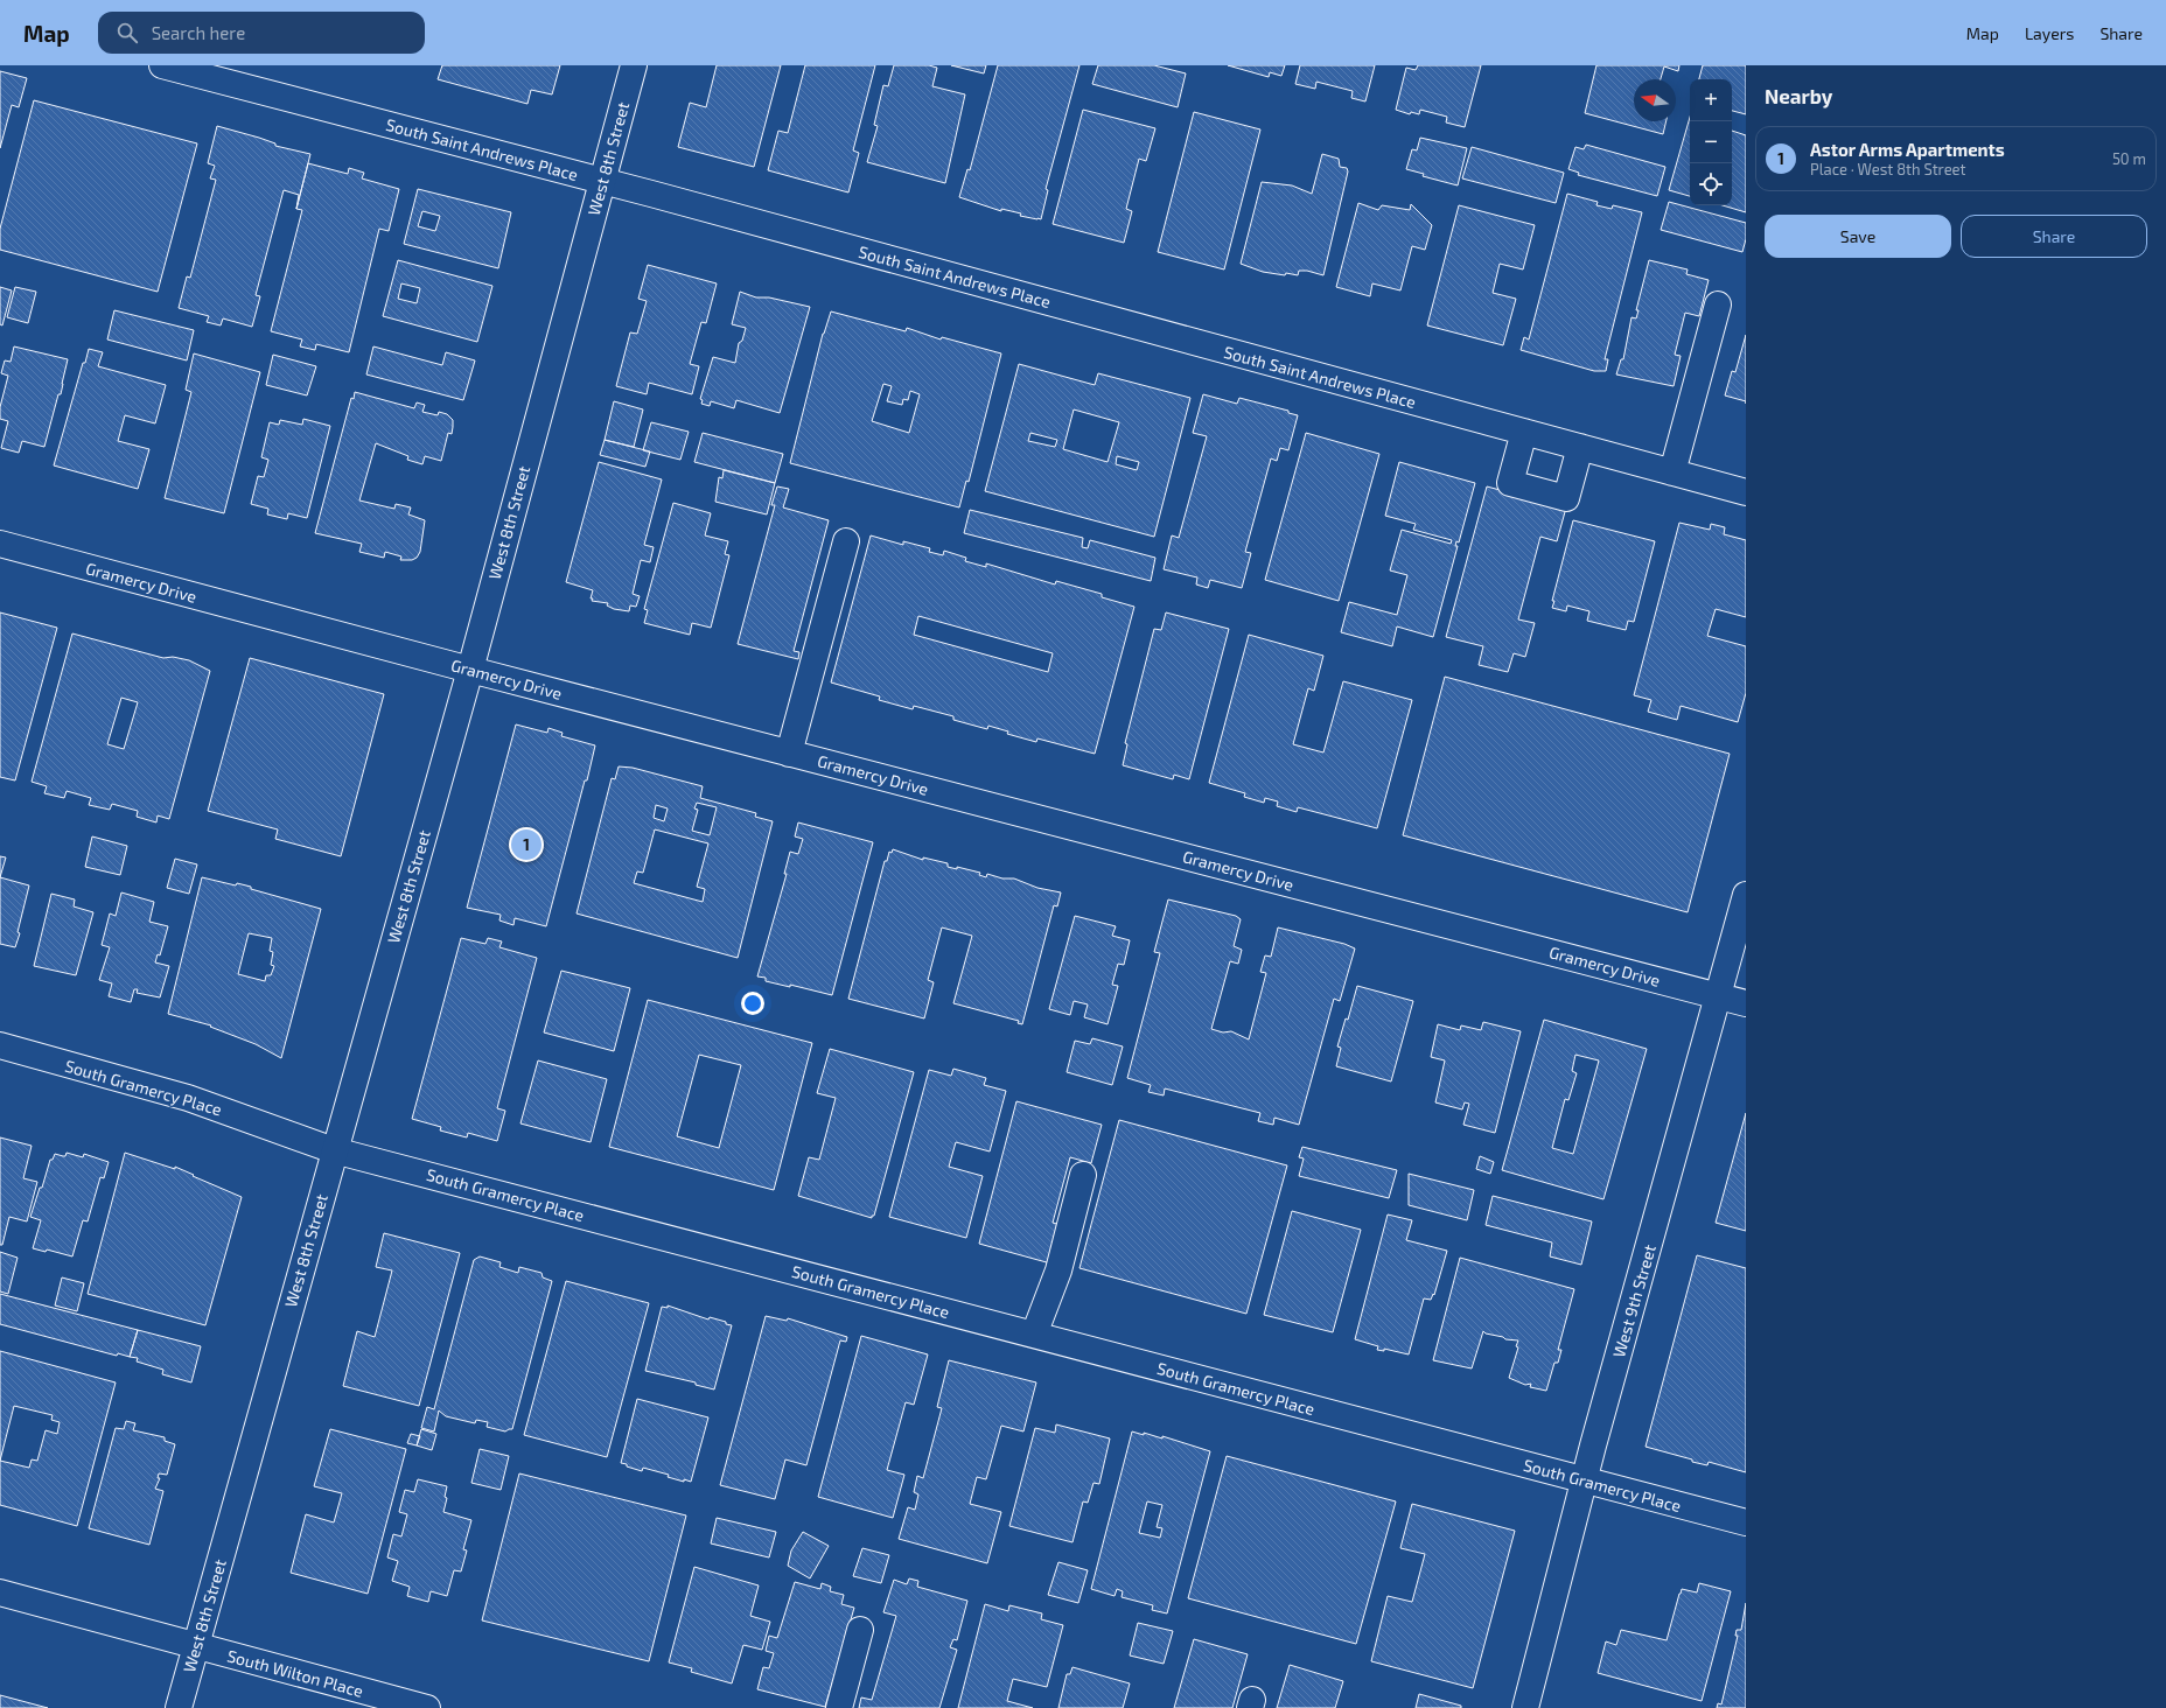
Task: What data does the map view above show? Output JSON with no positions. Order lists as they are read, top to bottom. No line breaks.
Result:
{"streets":{"street":["South Saint Andrews Place","West 8th Street","Gramercy Drive","South Gramercy Place","West 9th Street","South Wilton Place"]},"crossings":[["South Saint Andrews Place","West 8th Street"],["West 8th Street","Gramercy Drive"],["West 8th Street","South Gramercy Place"],["West 8th Street","South Wilton Place"],["Gramercy Drive","West 9th Street"],["South Gramercy Place","West 9th Street"]],"north":"left","page":{"header":"Map","search":"Search here","nav":["Map","Layers","Share"],"heading":"Nearby","map_buttons":["+","−"],"list":[{"mark":"1","name":"Astor Arms Apartments","note":"Place · West 8th Street","value":"50 m"}],"buttons":["Save","Share"],"pins":"1"}}
